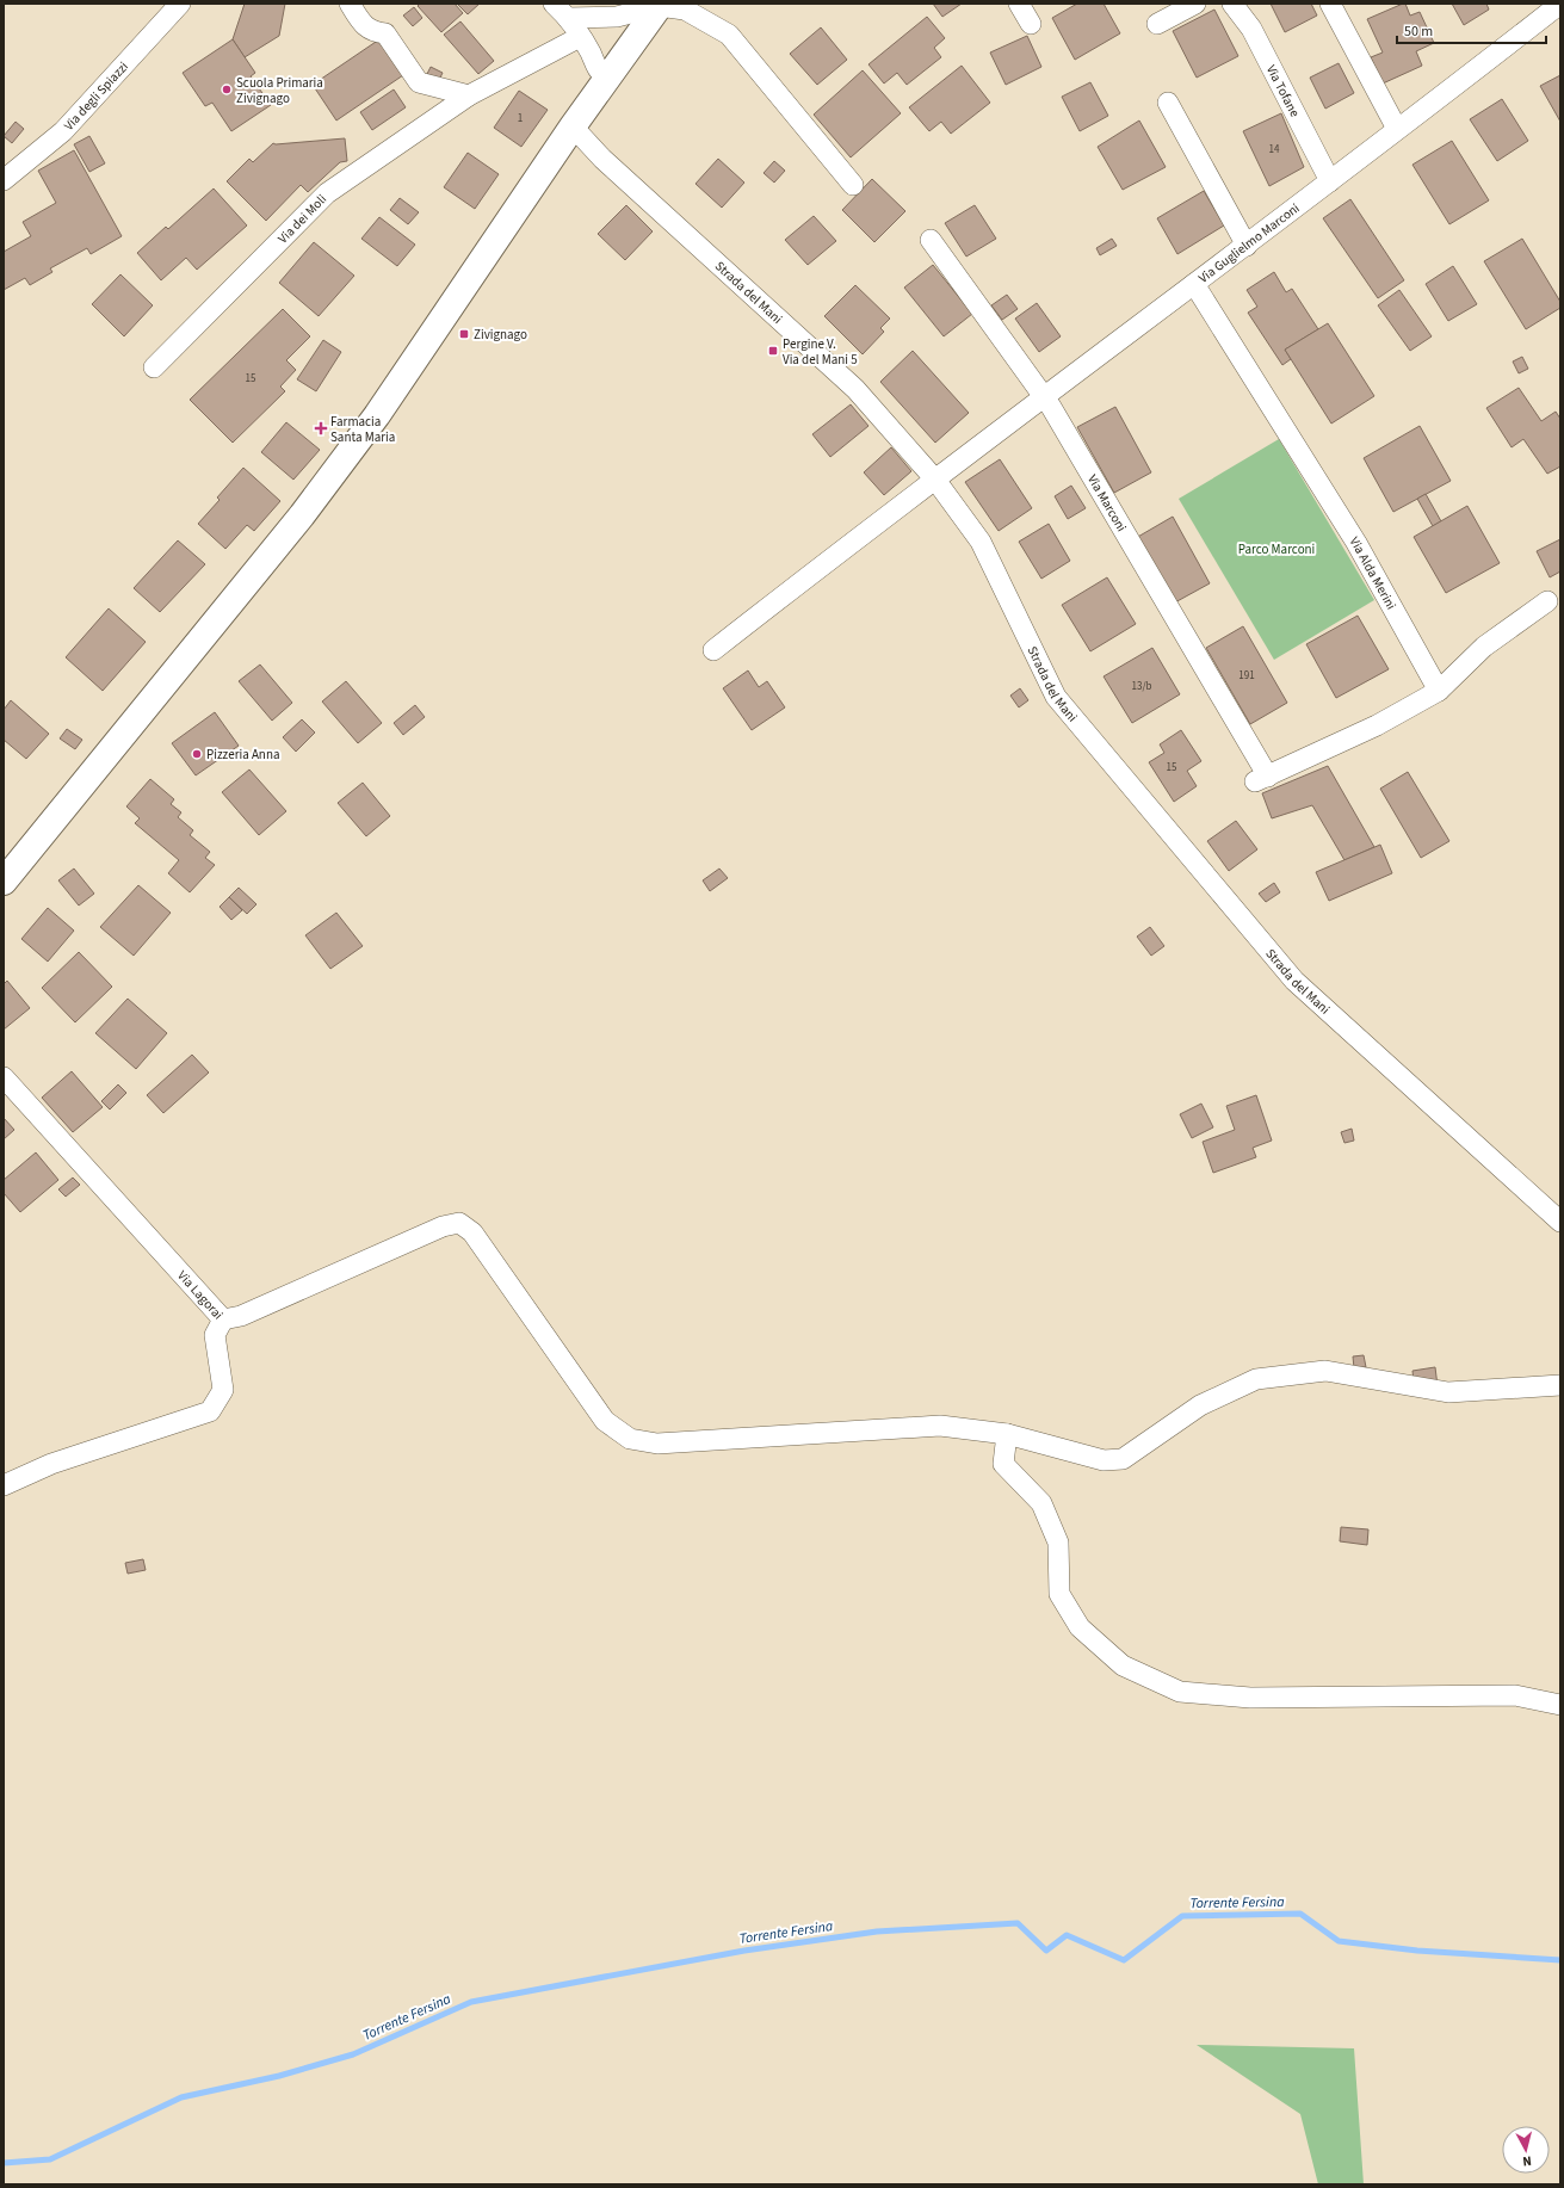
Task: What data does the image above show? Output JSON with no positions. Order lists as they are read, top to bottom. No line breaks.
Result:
{"streets":{"street":["Via Tofane","Via degli Spiazzi","Via dei Moli","Via Guglielmo Marconi","Strada del Mani","Via Marconi","Via Alda Merini","Via Lagorai"]},"crossings":[["Via Tofane","Via Guglielmo Marconi"],["Via Guglielmo Marconi","Strada del Mani"],["Via Guglielmo Marconi","Via Marconi"],["Via Guglielmo Marconi","Via Alda Merini"],["Via Marconi","Via Alda Merini"]],"water":["Torrente Fersina"],"parks":["Parco Marconi"],"places":{"other":["Scuola Primaria Zivignago","Pizzeria Anna"],"transit":["Zivignago","Pergine V. Via del Mani 5"],"health":["Farmacia Santa Maria"]},"house_numbers":["1","14","15","191","13/b","15"],"scale_bar":"50 m","north":"bottom"}
